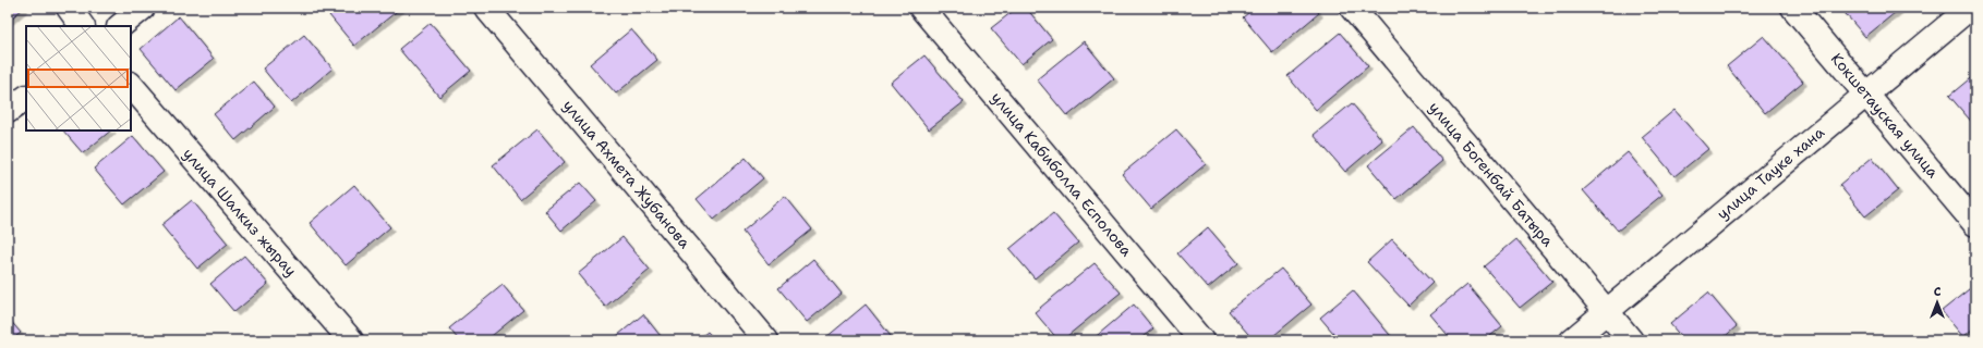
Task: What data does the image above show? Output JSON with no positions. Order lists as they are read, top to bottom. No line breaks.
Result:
{"streets":{"street":["Кокшетауская улица","улица Тауке хана","улица Ахмета Жубанова","улица Кабиболла Есполова","улица Богенбай Батыра","улица Шалкиз жырау"]},"crossings":[["Кокшетауская улица","улица Тауке хана"],["улица Тауке хана","улица Богенбай Батыра"]],"north":"top"}
